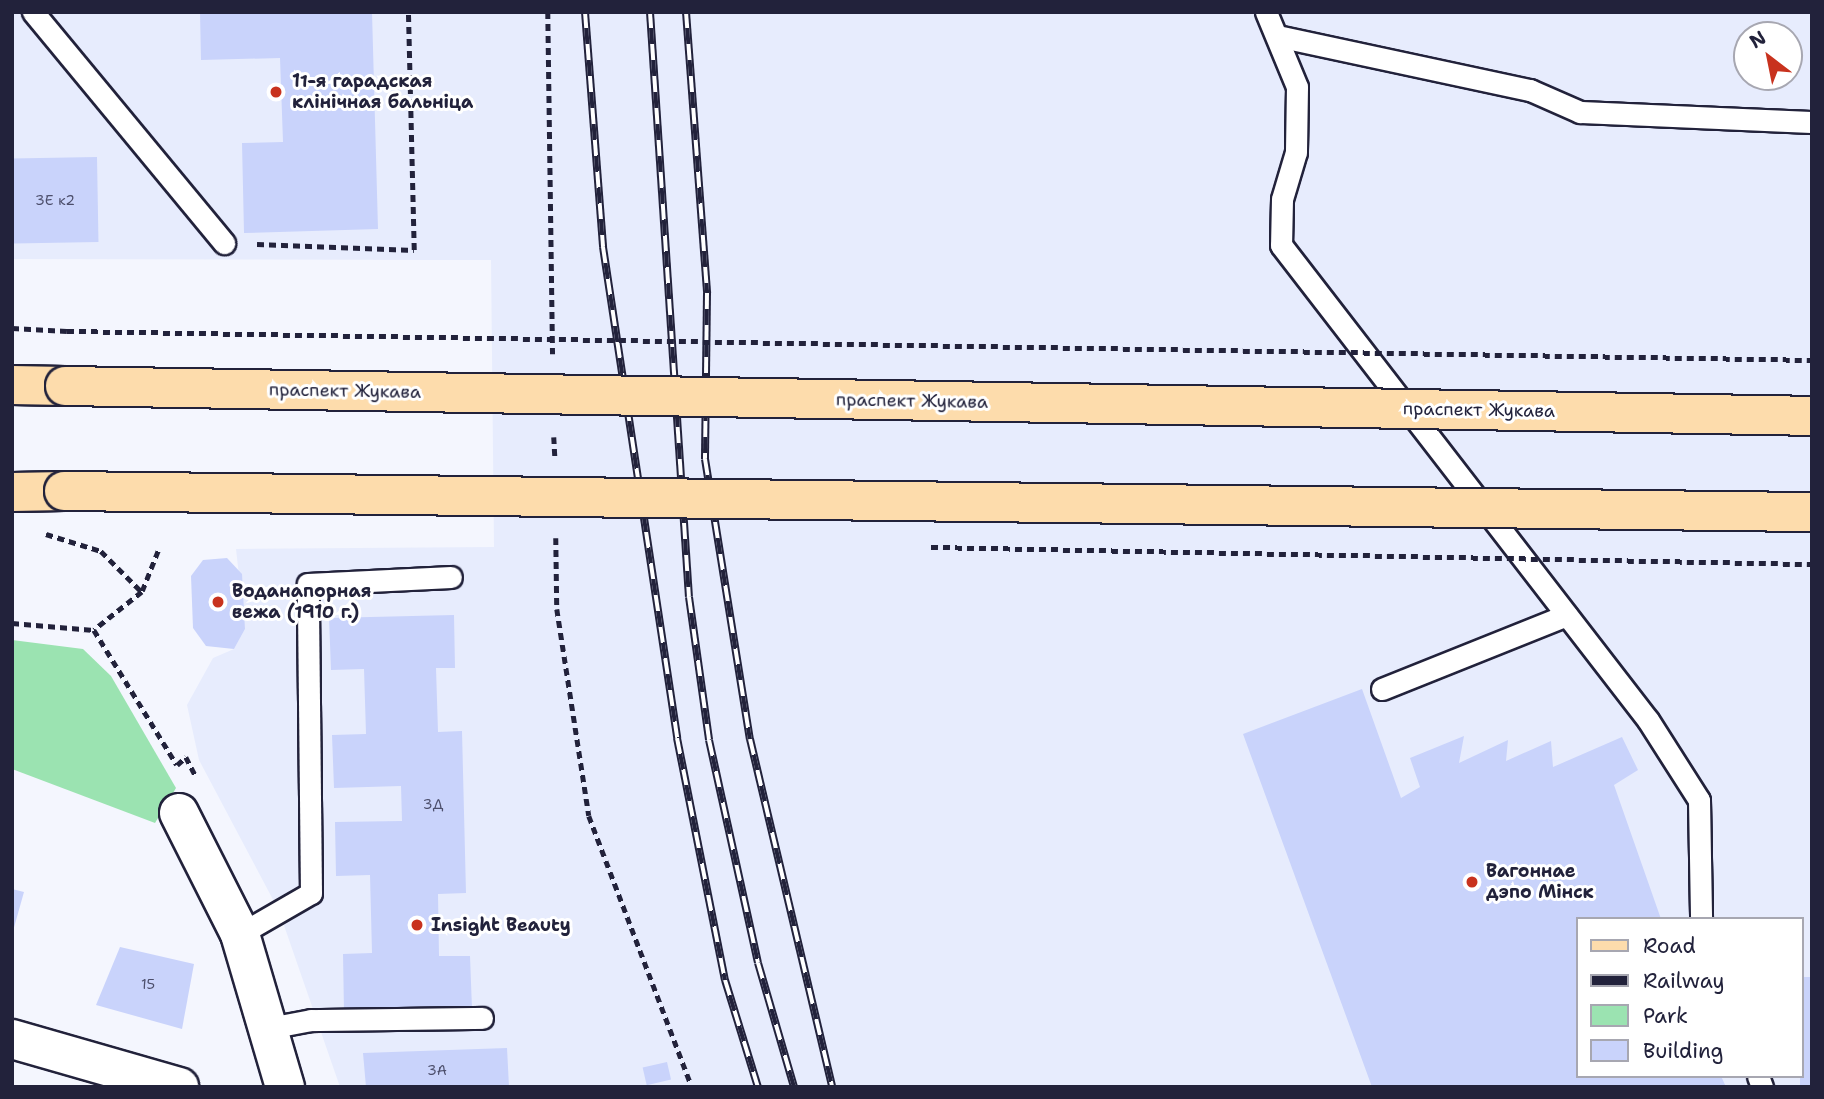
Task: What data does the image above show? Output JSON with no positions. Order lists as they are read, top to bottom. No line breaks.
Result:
{"streets":{"main road":["праспект Жукава"]},"places":["11-я гарадская клінічная бальніца","Воданапорная вежа (1910 г.)","Вагоннае дэпо Мінск","Insight Beauty"],"house_numbers":["3Е к2","3Д","15","3А"],"legend":["Road","Railway","Park","Building"],"north":"top left"}
